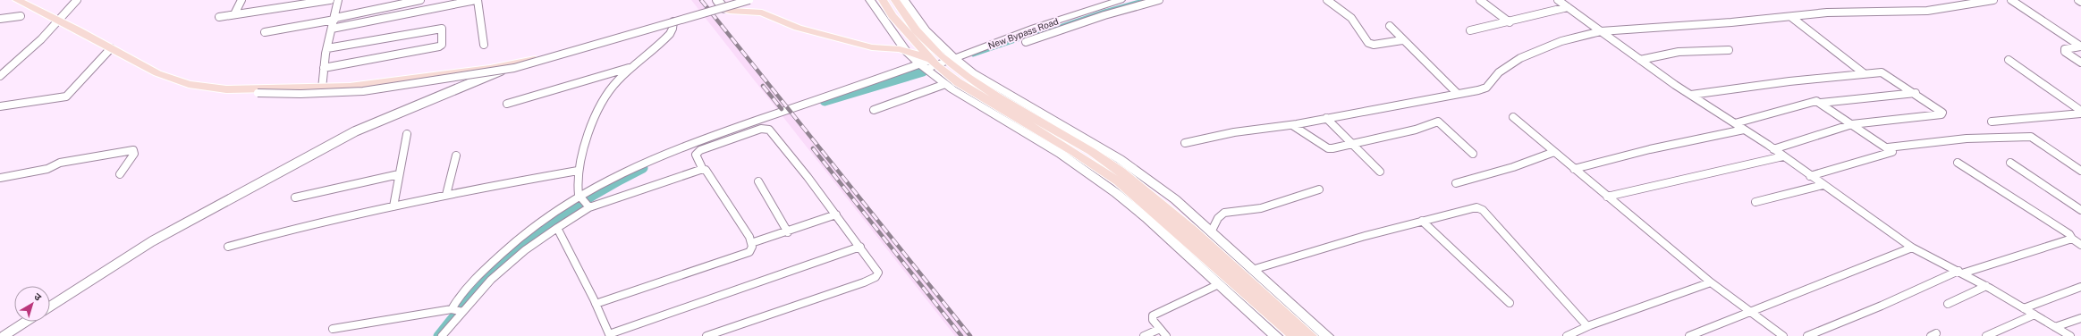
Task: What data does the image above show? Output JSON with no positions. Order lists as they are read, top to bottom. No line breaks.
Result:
{"streets":{"main road":["New Bypass Road"]},"north":"top right"}
